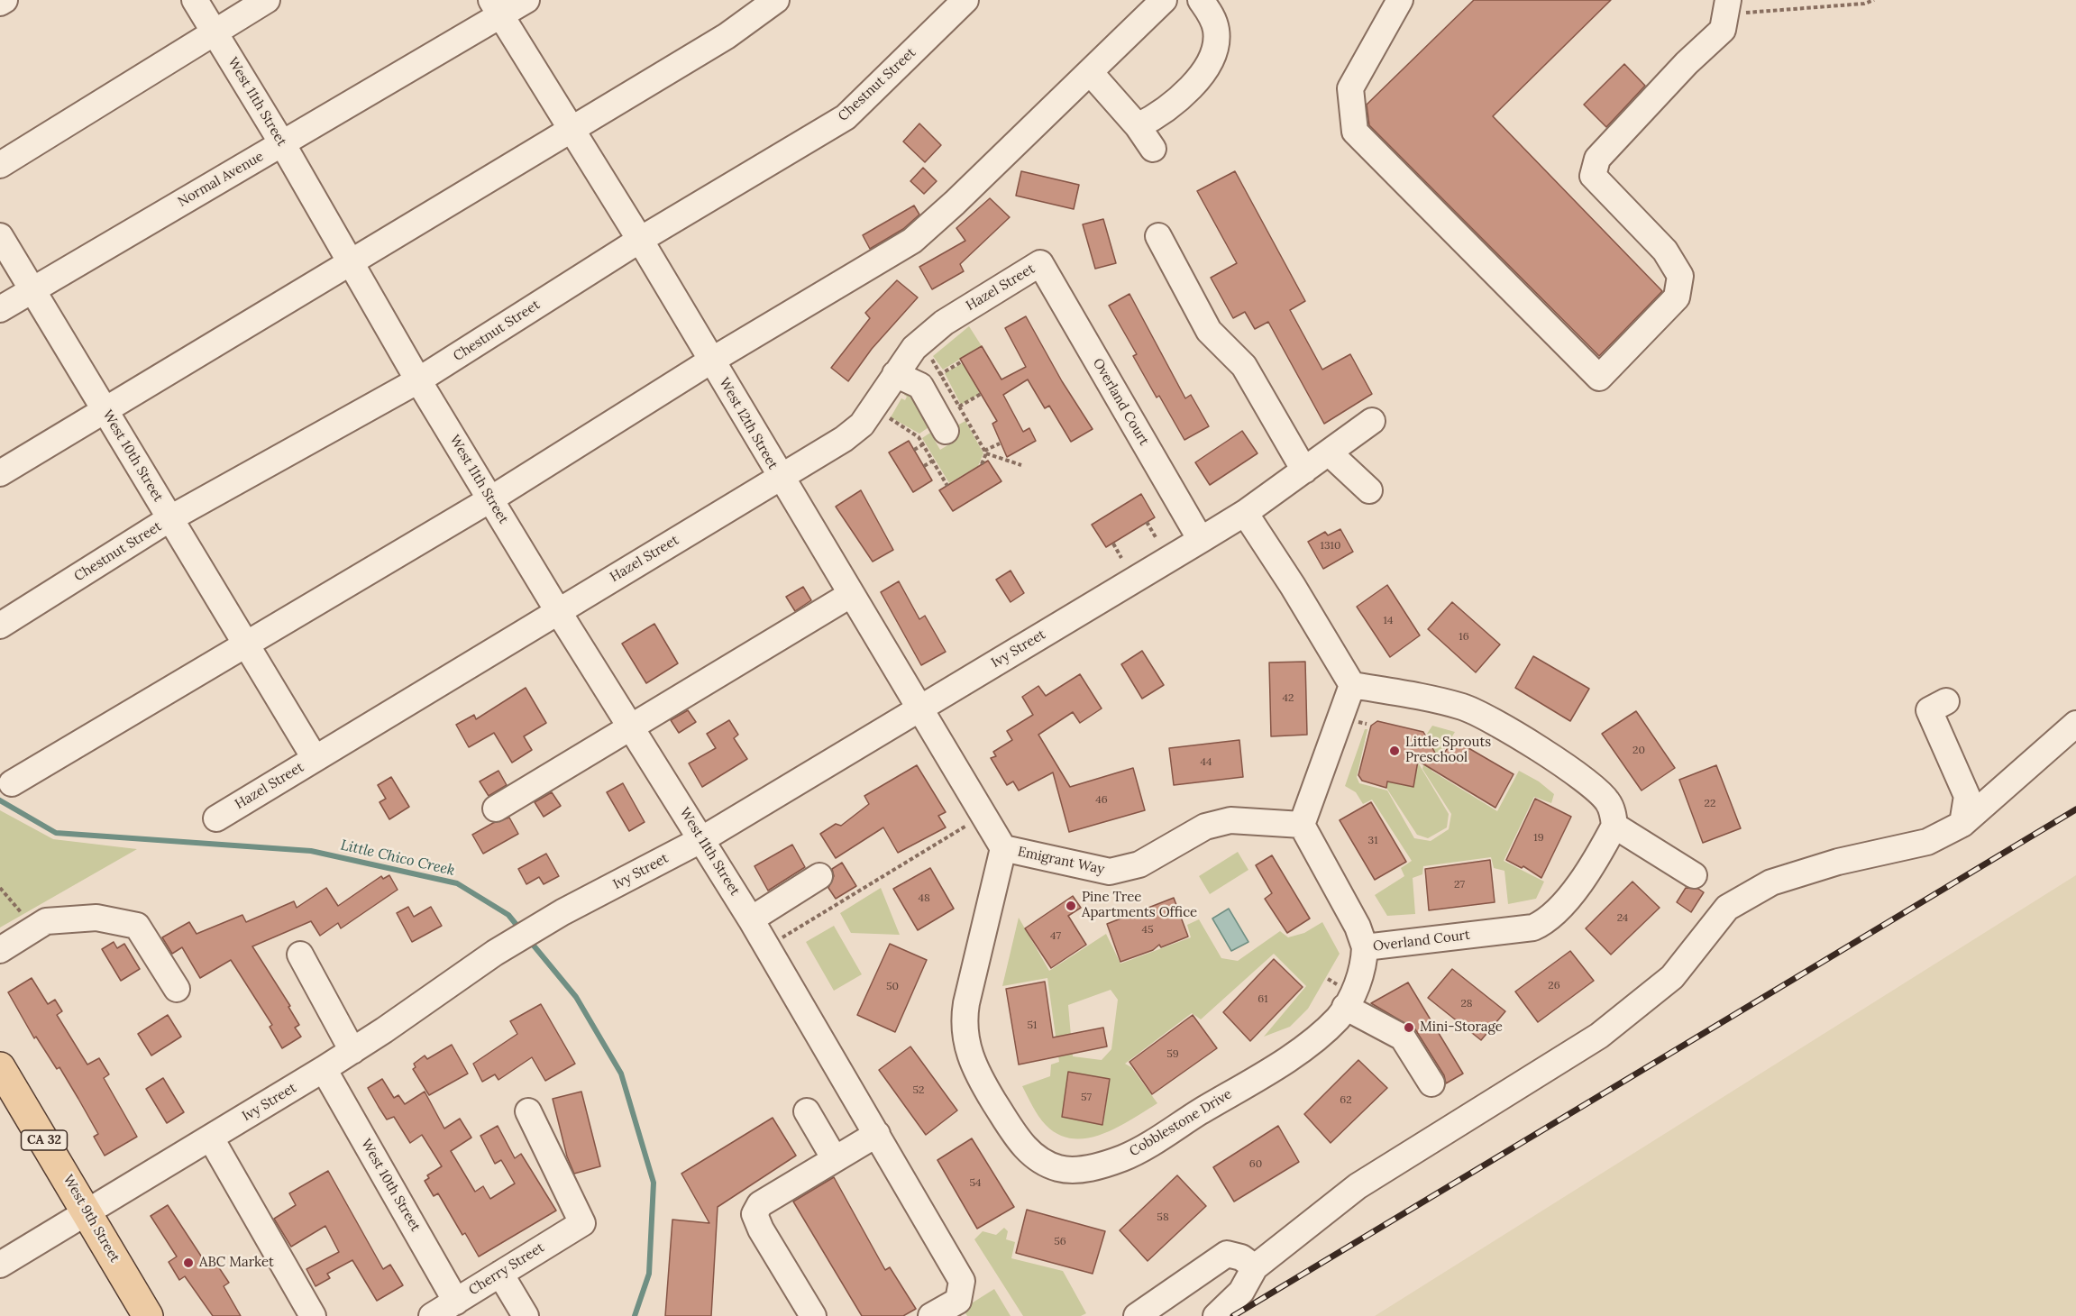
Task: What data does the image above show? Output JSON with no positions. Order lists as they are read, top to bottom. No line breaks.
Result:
{"streets":{"main road":["CA 32","West 9th Street"],"street":["Chestnut Street","West 11th Street","Normal Avenue","Hazel Street","Overland Court","West 12th Street","West 10th Street","Ivy Street","Emigrant Way","Cobblestone Drive","Cherry Street"]},"crossings":[["Chestnut Street","West 11th Street"],["Chestnut Street","West 12th Street"],["Chestnut Street","West 10th Street"],["West 11th Street","Normal Avenue"],["West 11th Street","Hazel Street"],["West 11th Street","Ivy Street"],["Normal Avenue","West 12th Street"],["Normal Avenue","West 10th Street"],["Hazel Street","Overland Court"],["Hazel Street","West 12th Street"],["Hazel Street","West 10th Street"],["Overland Court","Ivy Street"],["Overland Court","Emigrant Way"],["Overland Court","Cobblestone Drive"],["West 12th Street","Ivy Street"],["West 12th Street","Emigrant Way"],["West 12th Street","Cobblestone Drive"],["West 10th Street","Ivy Street"],["West 10th Street","Cherry Street"],["Ivy Street","West 9th Street"],["Emigrant Way","Cobblestone Drive"]],"water":["Little Chico Creek"],"places":["Little Sprouts Preschool","Pine Tree Apartments Office","Mini-Storage","ABC Market"],"house_numbers":["1310","14","16","42","20","44","46","22","19","31","27","48","24","45","47","26","50","61","28","51","59","52","57","62","60","54","58","56"]}
